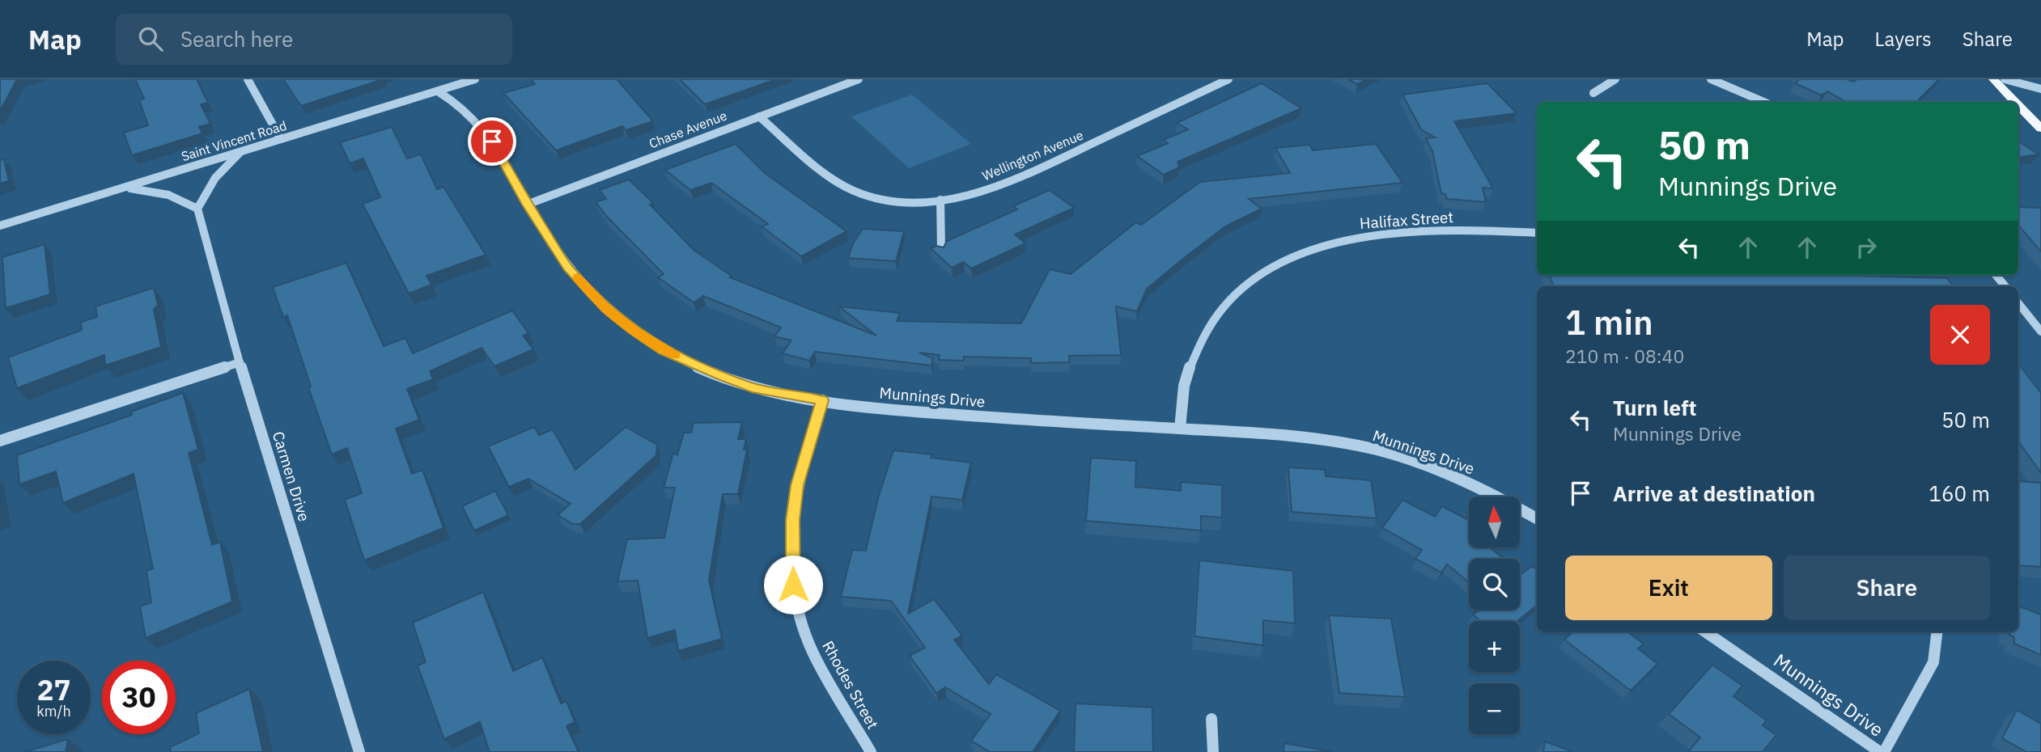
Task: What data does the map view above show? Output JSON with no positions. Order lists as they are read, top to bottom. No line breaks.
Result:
{"streets":{"street":["Chase Avenue","Saint Vincent Road","Wellington Avenue","Halifax Street","Munnings Drive","Carmen Drive","Rhodes Street"]},"crossings":[["Chase Avenue","Wellington Avenue"],["Chase Avenue","Munnings Drive"],["Saint Vincent Road","Munnings Drive"],["Halifax Street","Munnings Drive"],["Munnings Drive","Rhodes Street"]],"north":"top","page":{"header":"Map","search":"Search here","nav":["Map","Layers","Share"],"turn":["50 m","Munnings Drive"],"heading":["1 min","210 m · 08:40"],"list":[{"name":"Turn left","note":"Munnings Drive","value":"50 m"},{"name":"Arrive at destination","value":"160 m"}],"map_buttons":["+","−"],"buttons":["Exit","Share"],"speed":"27 km/h","limit":"30"}}
